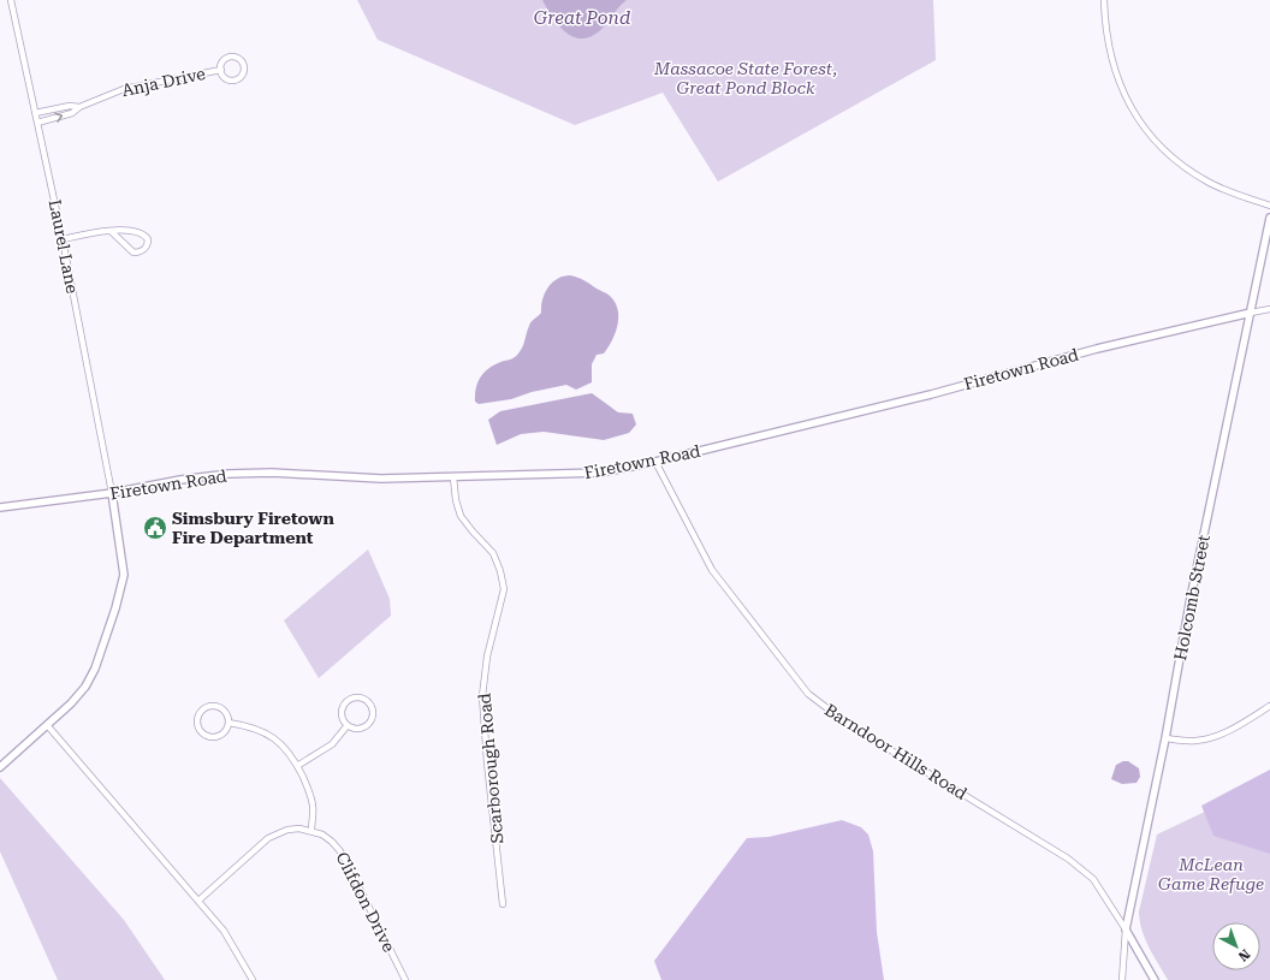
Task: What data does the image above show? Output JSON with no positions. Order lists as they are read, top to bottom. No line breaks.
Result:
{"streets":{"street":["Anja Drive","Laurel Lane","Firetown Road","Holcomb Street","Barndoor Hills Road","Scarborough Road","Clifdon Drive"]},"crossings":[["Anja Drive","Laurel Lane"],["Laurel Lane","Firetown Road"],["Firetown Road","Holcomb Street"],["Firetown Road","Barndoor Hills Road"],["Firetown Road","Scarborough Road"],["Holcomb Street","Barndoor Hills Road"]],"water":["Great Pond"],"parks":["Massacoe State Forest, Great Pond Block","McLean Game Refuge"],"places":{"public building":["Simsbury Firetown Fire Department"]},"north":"bottom right"}
